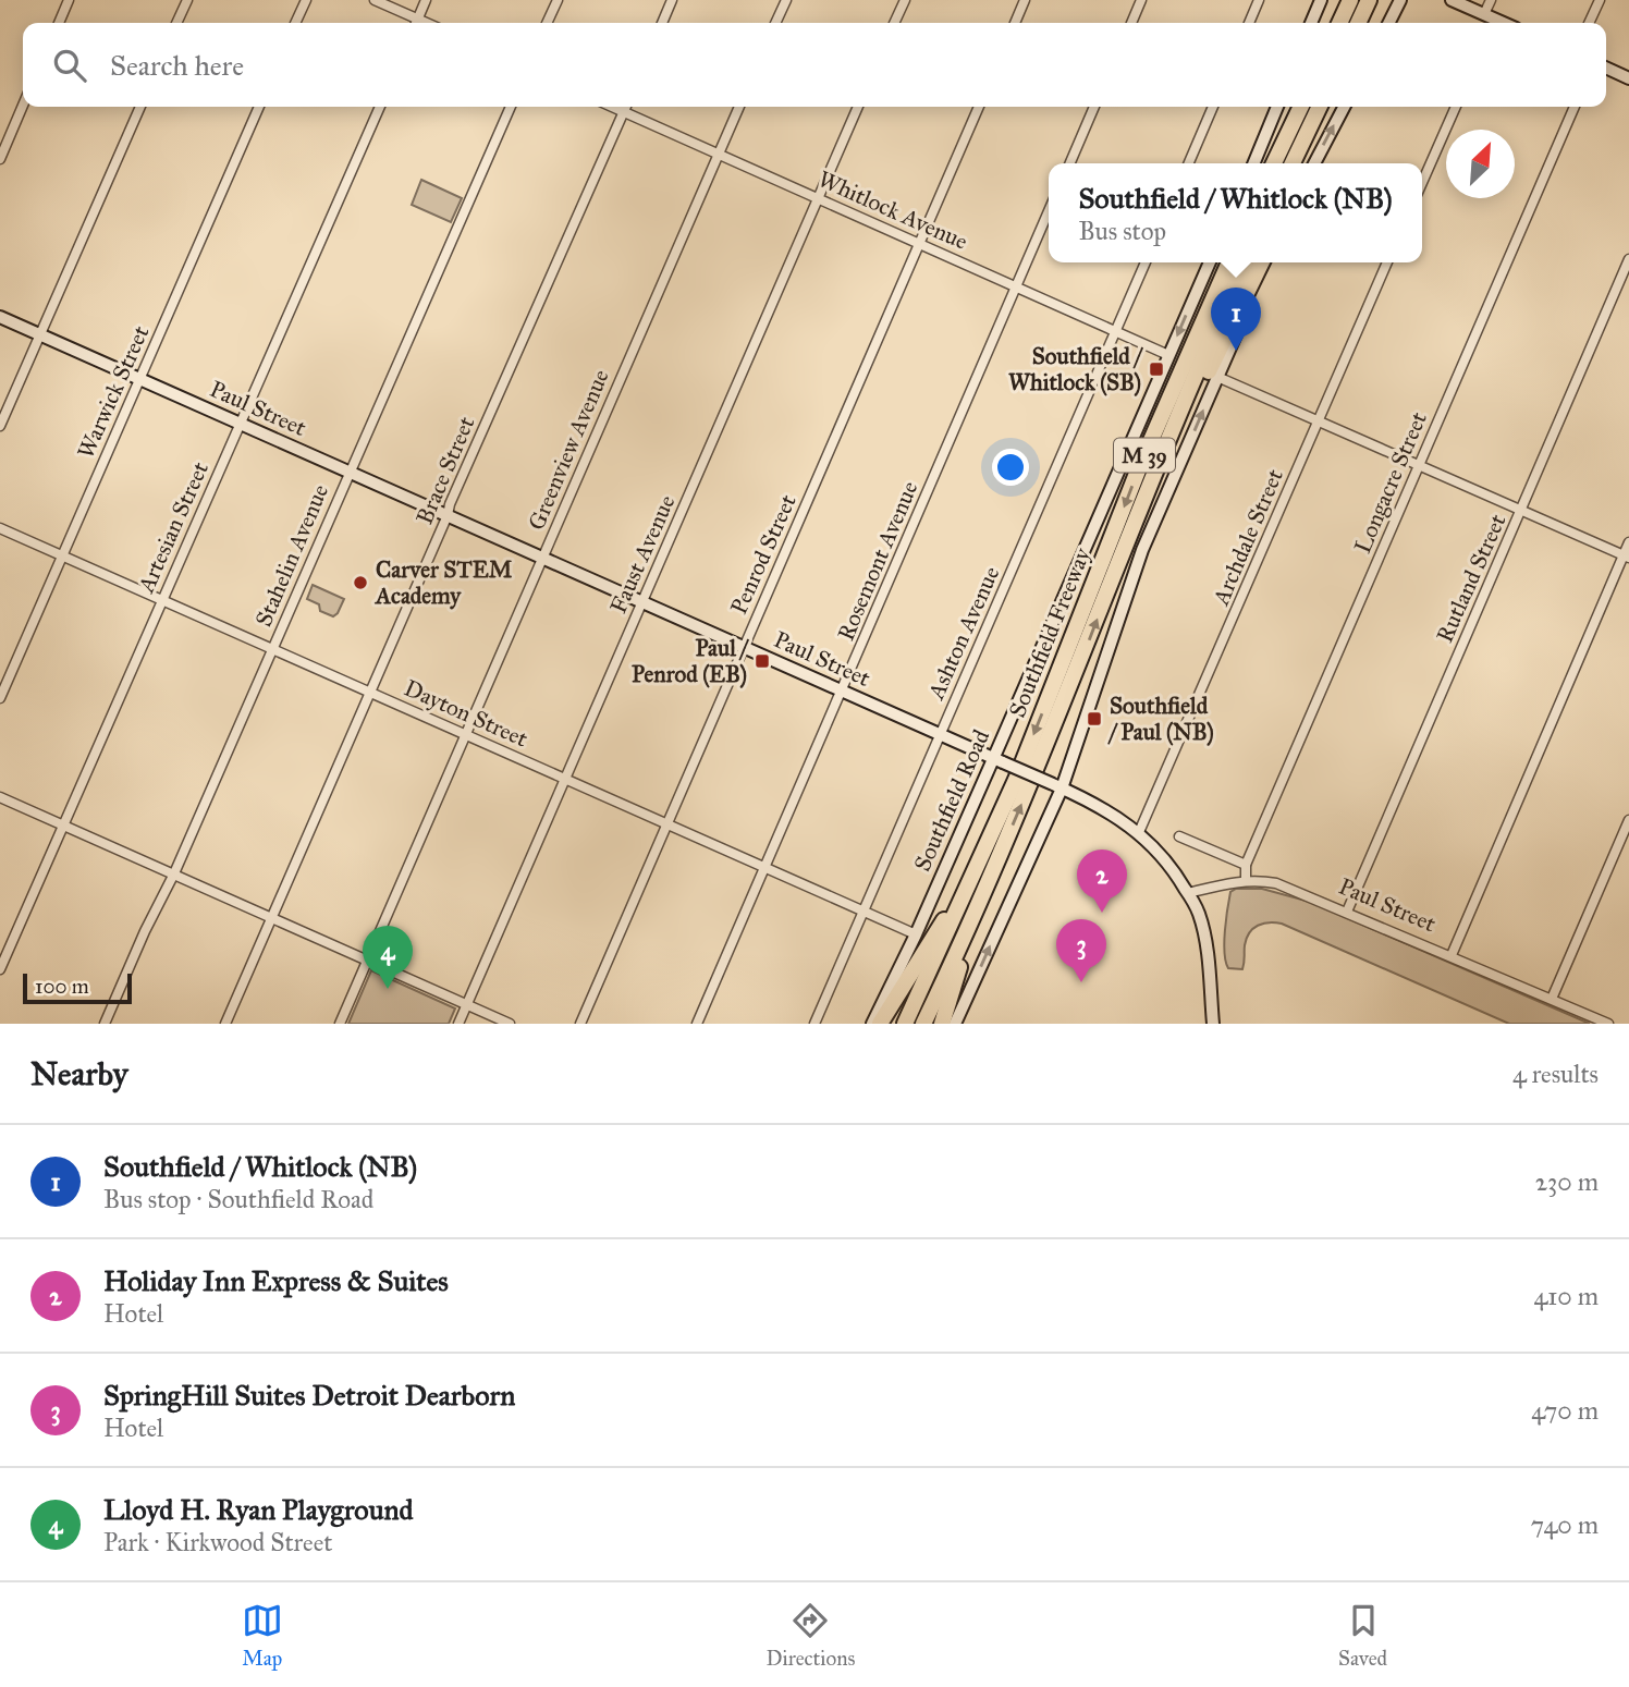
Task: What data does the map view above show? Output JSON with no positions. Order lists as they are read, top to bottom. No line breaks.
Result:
{"streets":{"highway":["M 39","Southfield Freeway"],"main road":["Paul Street","Southfield Road"],"street":["Whitlock Avenue","Warwick Street","Greenview Avenue","Brace Street","Longacre Street","Artesian Street","Archdale Street","Faust Avenue","Penrod Street","Stahelin Avenue","Rosemont Avenue","Rutland Street","Ashton Avenue","Dayton Street"]},"crossings":[["Whitlock Avenue","Greenview Avenue"],["Whitlock Avenue","Brace Street"],["Whitlock Avenue","Faust Avenue"],["Whitlock Avenue","Penrod Street"],["Whitlock Avenue","Rosemont Avenue"],["Whitlock Avenue","Ashton Avenue"],["Whitlock Avenue","Southfield Road"],["Warwick Street","Paul Street"],["Warwick Street","Dayton Street"],["Paul Street","Greenview Avenue"],["Paul Street","Brace Street"],["Paul Street","Longacre Street"],["Paul Street","Artesian Street"],["Paul Street","Archdale Street"],["Paul Street","Faust Avenue"],["Paul Street","Penrod Street"],["Paul Street","Stahelin Avenue"],["Paul Street","Rosemont Avenue"],["Paul Street","Rutland Street"],["Paul Street","Ashton Avenue"],["Paul Street","Southfield Road"],["Greenview Avenue","Dayton Street"],["Brace Street","Dayton Street"],["Artesian Street","Dayton Street"],["Faust Avenue","Dayton Street"],["Penrod Street","Dayton Street"],["Stahelin Avenue","Dayton Street"],["Rosemont Avenue","Dayton Street"],["Ashton Avenue","Dayton Street"],["Dayton Street","Southfield Road"]],"places":{"transit":["Southfield / Whitlock (SB)","Paul / Penrod (EB)","Southfield / Paul (NB)"],"other":["Carver STEM Academy"]},"scale_bar":"100 m","north":"top right","page":{"search":"Search here","popup":["Southfield / Whitlock (NB)","Bus stop"],"pins":["1","2","3","4"],"scale":"100 m","heading":["Nearby","4 results"],"list":[{"mark":"1","name":"Southfield / Whitlock (NB)","note":"Bus stop · Southfield Road","value":"230 m"},{"mark":"2","name":"Holiday Inn Express & Suites","note":"Hotel","value":"410 m"},{"mark":"3","name":"SpringHill Suites Detroit Dearborn","note":"Hotel","value":"470 m"},{"mark":"4","name":"Lloyd H. Ryan Playground","note":"Park · Kirkwood Street","value":"740 m"}],"nav":["Map","Directions","Saved"]}}
